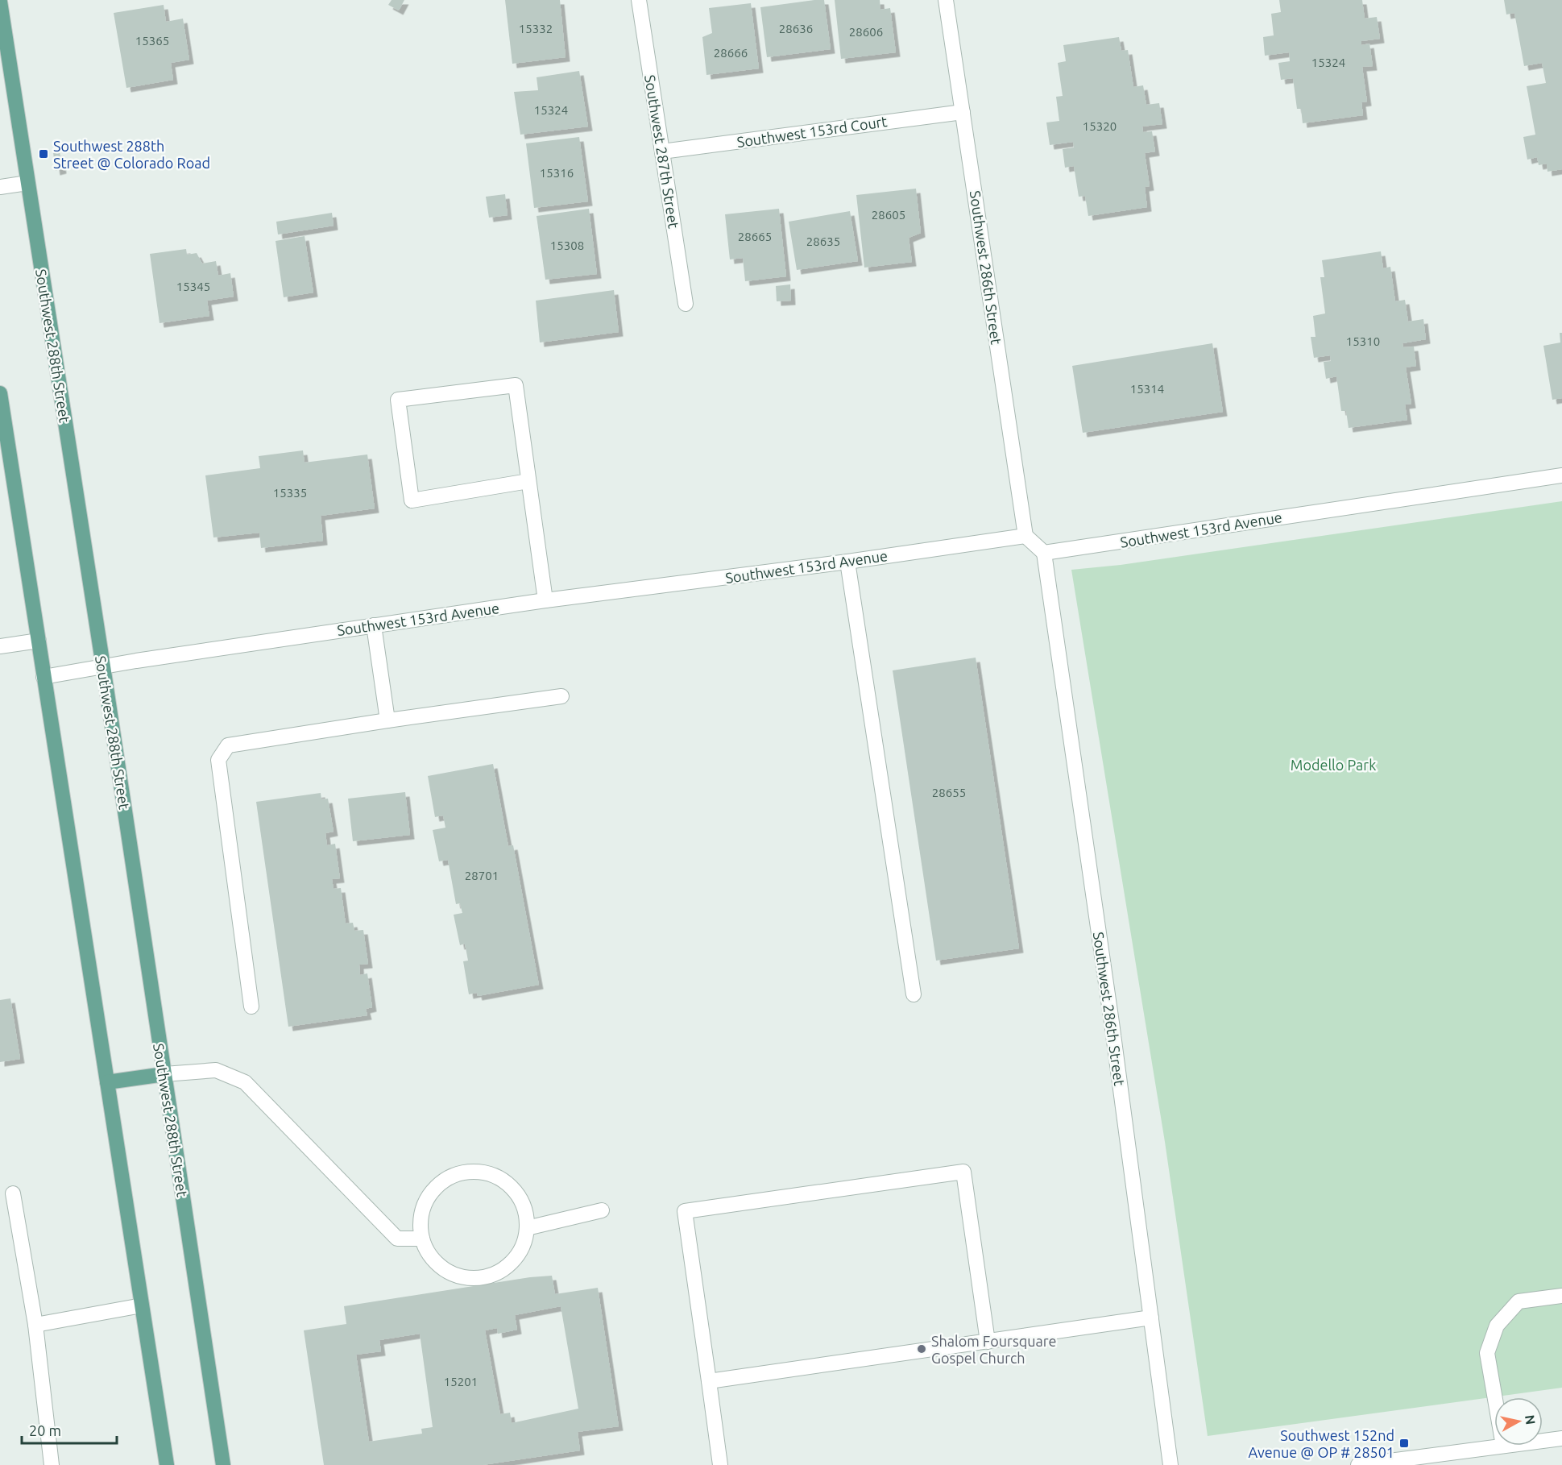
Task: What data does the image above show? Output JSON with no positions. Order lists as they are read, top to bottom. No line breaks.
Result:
{"streets":{"main road":["Southwest 288th Street"],"street":["Southwest 153rd Court","Southwest 287th Street","Southwest 286th Street","Southwest 153rd Avenue"]},"crossings":[["Southwest 153rd Court","Southwest 287th Street"],["Southwest 153rd Court","Southwest 286th Street"],["Southwest 286th Street","Southwest 153rd Avenue"],["Southwest 288th Street","Southwest 153rd Avenue"]],"parks":["Modello Park"],"places":{"transit":["Southwest 288th Street @ Colorado Road","Southwest 152nd Avenue @ OP # 28501"],"other":["Shalom Foursquare Gospel Church"]},"house_numbers":["15332","28636","28606","15365","28666","15324","15324","15320","15316","28605","28665","28635","15308","15345","15310","15314","15335","28655","28701","15201"],"scale_bar":"20 m","north":"right"}
